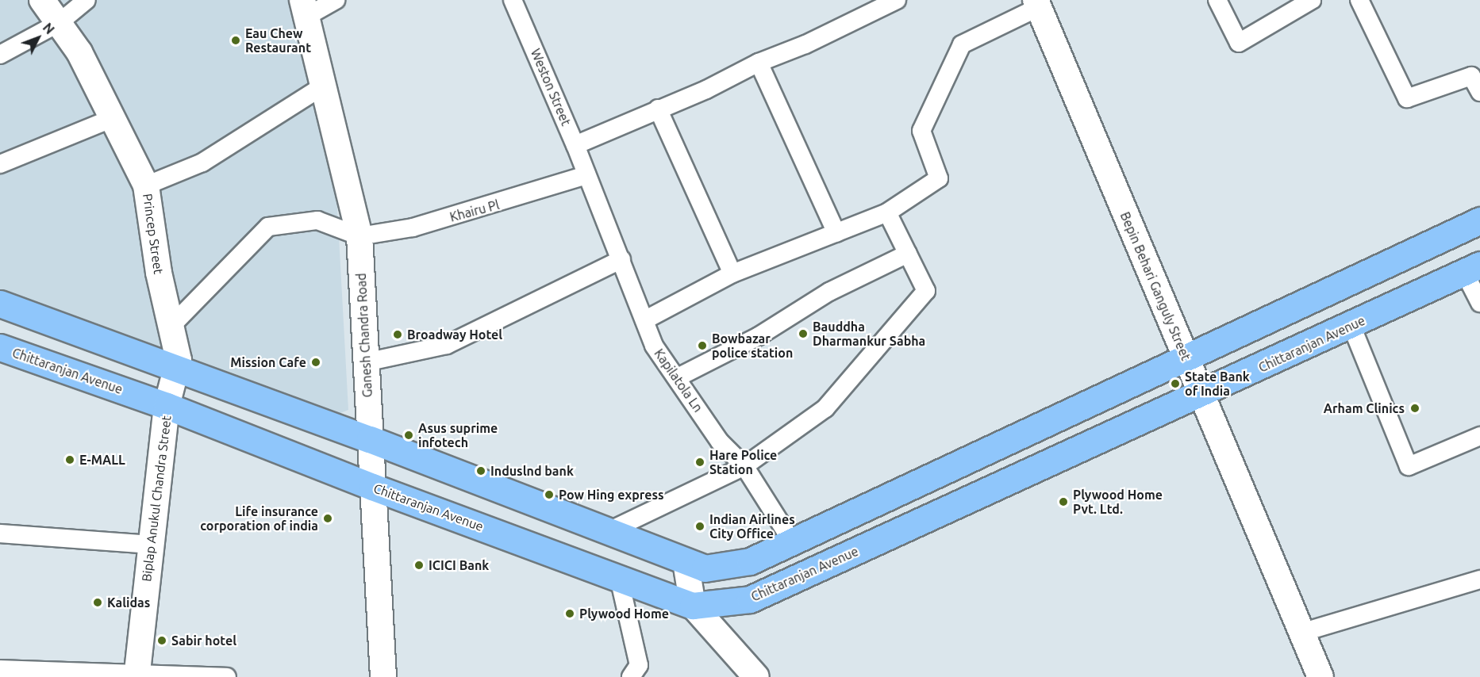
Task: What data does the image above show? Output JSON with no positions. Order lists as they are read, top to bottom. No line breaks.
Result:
{"streets":{"main road":["Princep Street","Bepin Behari Ganguly Street","Ganesh Chandra Road","Chittaranjan Avenue","Biplap Anukul Chandra Street"],"street":["Weston Street","Khairu Pl","Kapilatola Ln"]},"crossings":[["Weston Street","Khairu Pl"],["Weston Street","Kapilatola Ln"],["Khairu Pl","Ganesh Chandra Road"],["Khairu Pl","Kapilatola Ln"],["Princep Street","Chittaranjan Avenue"],["Princep Street","Biplap Anukul Chandra Street"],["Bepin Behari Ganguly Street","Chittaranjan Avenue"],["Ganesh Chandra Road","Chittaranjan Avenue"],["Chittaranjan Avenue","Biplap Anukul Chandra Street"]],"places":["Eau Chew Restaurant","Bauddha Dharmankur Sabha","Broadway Hotel","Bowbazar police station","Mission Cafe","State Bank of India","Arham Clinics","Asus suprime infotech","E-MALL","Hare Police Station","Induslnd bank","Pow Hing express","Plywood Home Pvt. Ltd.","Life insurance corporation of india","Indian Airlines City Office","ICICI Bank","Kalidas","Plywood Home","Sabir hotel"],"north":"top right"}
